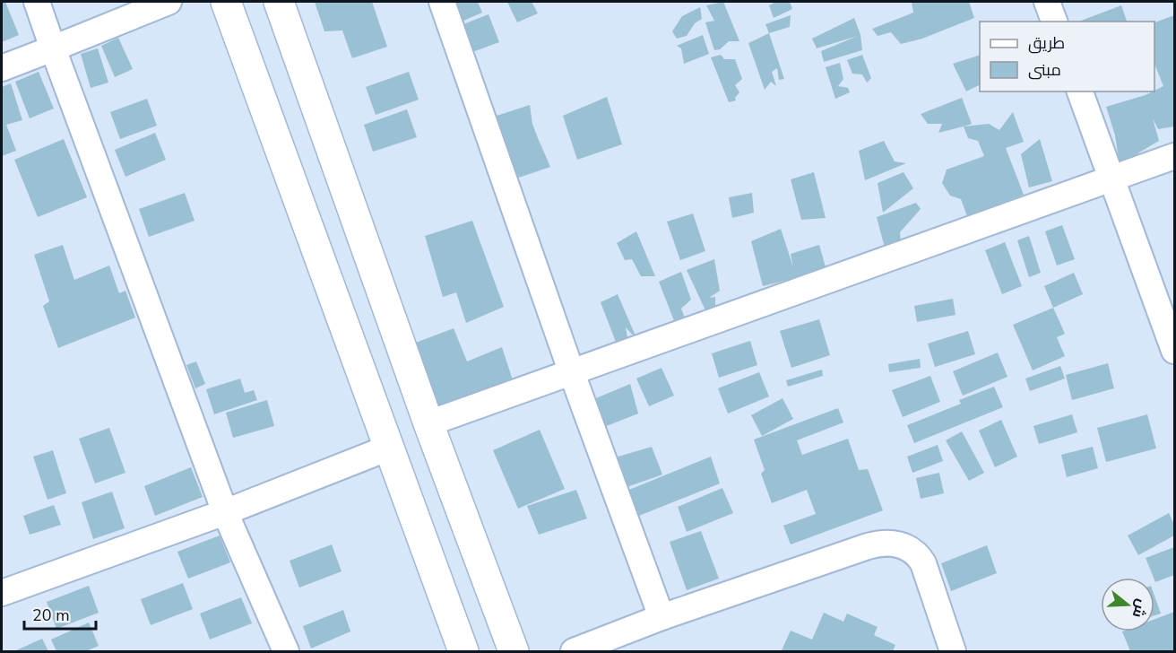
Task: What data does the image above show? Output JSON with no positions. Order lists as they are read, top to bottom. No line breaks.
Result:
{"legend":["طريق","مبنى"],"scale_bar":"20 m","north":"right"}
